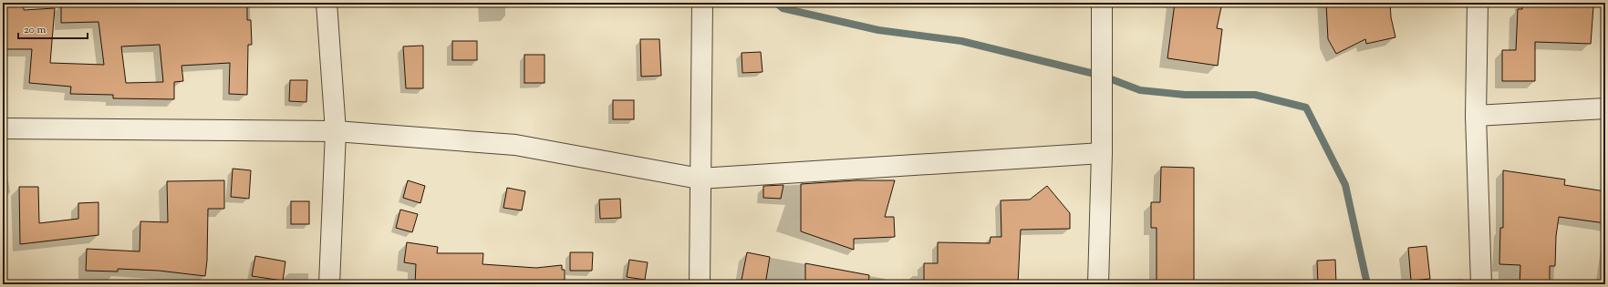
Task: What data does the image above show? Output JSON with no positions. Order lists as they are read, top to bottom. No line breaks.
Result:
{"scale_bar":"20 m"}
